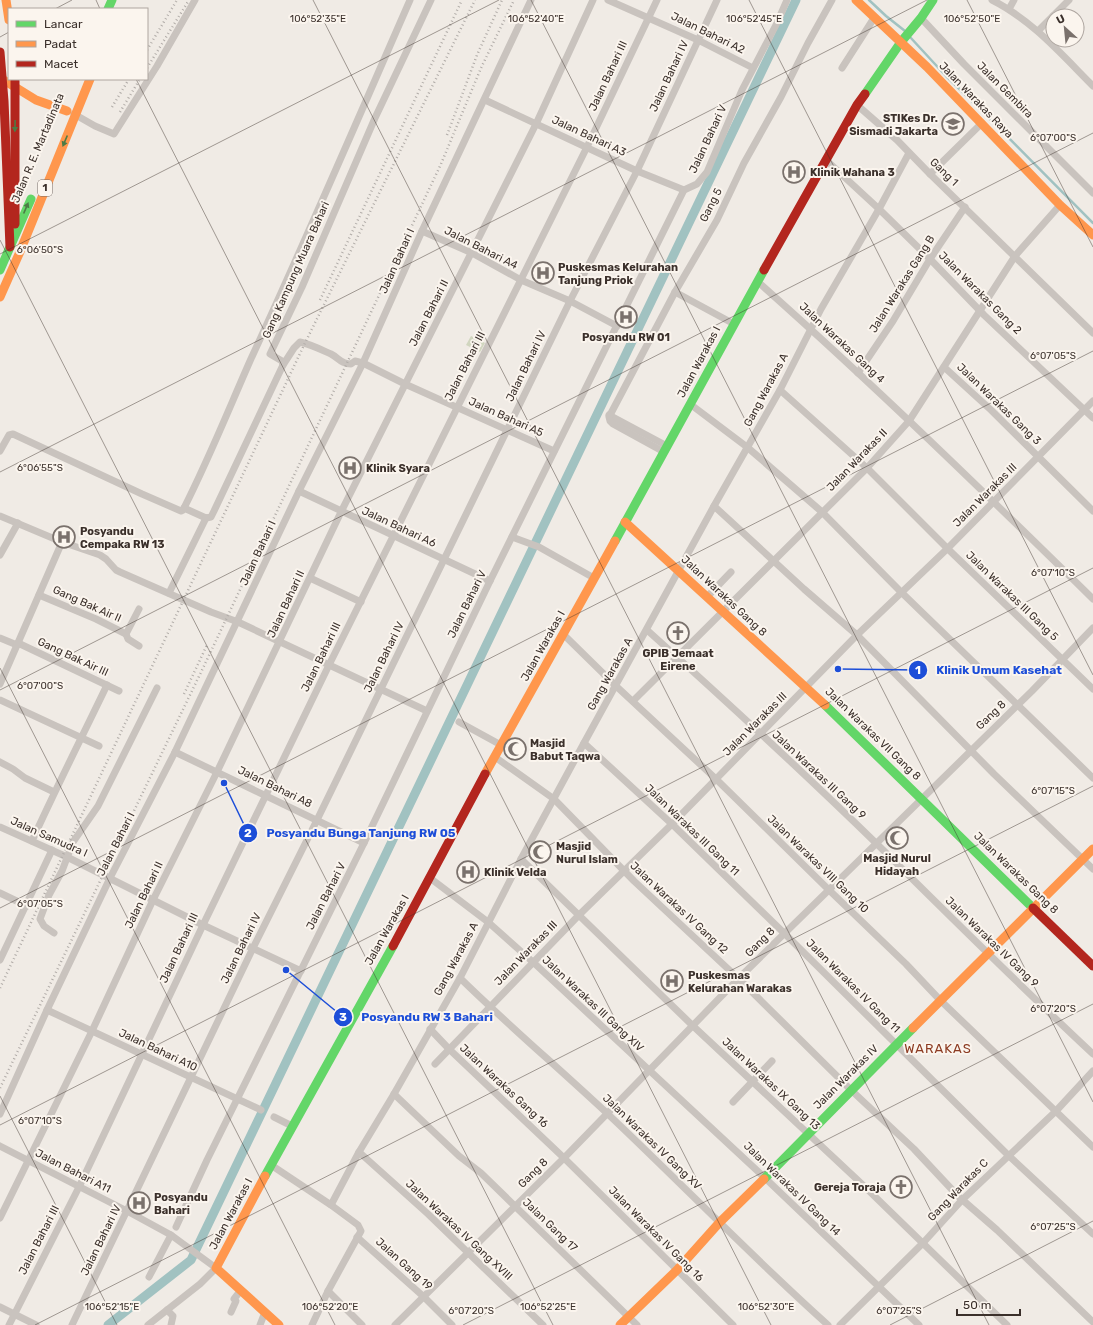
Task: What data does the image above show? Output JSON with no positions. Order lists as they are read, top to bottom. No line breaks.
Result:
{"streets":{"main road":["Jalan Warakas Raya","Jalan R. E. Martadinata","1","Jalan Warakas I","Jalan Warakas Gang 8","Jalan Warakas VII Gang 8","Jalan Warakas IV"],"street":["Jalan Bahari A2","Jalan Bahari III","Jalan Bahari IV","Jalan Gembira","Jalan Bahari A3","Jalan Bahari V","Gang 1","Gang 5","Jalan Bahari A4","Jalan Bahari I","Gang Kampung Muara Bahari","Jalan Warakas Gang B","Jalan Warakas Gang 2","Jalan Bahari II","Jalan Warakas Gang 4","Gang Warakas A","Jalan Warakas Gang 3","Jalan Bahari A5","Jalan Warakas II","Jalan Warakas III","Jalan Bahari A6","Jalan Warakas III Gang 5","Gang Bak Air II","Gang Bak Air III","Gang 8","Jalan Warakas III Gang 9","Jalan Bahari A8","Jalan Warakas III Gang 11","Jalan Samudra I","Jalan Warakas VIII Gang 10","Jalan Warakas IV Gang 12","Jalan Warakas IV Gang 9","Jalan Warakas IV Gang 11","Jalan Warakas III Gang XIV","Jalan Bahari A10","Jalan Warakas IX Gang 13","Jalan Warakas Gang 16","Jalan Warakas IV Gang XV","Jalan Bahari A11","Jalan Warakas IV Gang 14","Gang Warakas C","Jalan Gang 17","Jalan Warakas IV Gang XVIII","Jalan Warakas IV Gang 16","Jalan Gang 19"]},"crossings":[["Jalan Bahari A2","Jalan Bahari III"],["Jalan Bahari A2","Jalan Bahari IV"],["Jalan Bahari A2","Jalan Bahari V"],["Jalan Bahari III","Jalan Bahari A3"],["Jalan Bahari III","Jalan Bahari A4"],["Jalan Bahari III","Jalan Bahari A5"],["Jalan Bahari III","Jalan Bahari A6"],["Jalan Bahari III","Jalan Bahari A8"],["Jalan Bahari III","Jalan Samudra I"],["Jalan Bahari III","Jalan Bahari A10"],["Jalan Bahari III","Jalan Bahari A11"],["Jalan Bahari IV","Jalan Bahari A3"],["Jalan Bahari IV","Jalan Bahari A4"],["Jalan Bahari IV","Jalan Bahari A5"],["Jalan Bahari IV","Jalan Bahari A6"],["Jalan Bahari IV","Jalan Bahari A8"],["Jalan Bahari IV","Jalan Samudra I"],["Jalan Bahari IV","Jalan Bahari A10"],["Jalan Bahari IV","Jalan Bahari A11"],["Jalan Gembira","Jalan Warakas I"],["Jalan Warakas Raya","Jalan Warakas I"],["Jalan Warakas Raya","Jalan Warakas II"],["Jalan Bahari A3","Jalan Bahari V"],["Jalan Bahari A3","Jalan Bahari I"],["Jalan Bahari A3","Jalan Bahari II"],["Jalan Bahari V","Jalan Bahari A4"],["Jalan Bahari V","Jalan Bahari A5"],["Jalan Bahari V","Jalan Bahari A6"],["Jalan Bahari V","Jalan Bahari A8"],["Jalan Bahari V","Jalan Samudra I"],["Jalan Bahari V","Jalan Bahari A10"],["Gang 1","Jalan Warakas Gang B"],["Gang 1","Jalan Warakas I"],["Gang 1","Gang Warakas A"],["Gang 1","Jalan Warakas II"],["Gang 5","Jalan Warakas I"],["Jalan Bahari A4","Jalan Bahari I"],["Jalan Bahari A4","Jalan Bahari II"],["Jalan Bahari I","Jalan Bahari A5"],["Jalan Bahari I","Jalan Bahari A6"],["Jalan Bahari I","Jalan Bahari A8"],["Jalan Bahari I","Jalan Samudra I"],["Jalan Bahari I","Jalan Bahari A10"],["Gang Kampung Muara Bahari","Jalan Bahari A5"],["Jalan Warakas Gang B","Jalan Warakas Gang 2"],["Jalan Warakas Gang B","Jalan Warakas Gang 4"],["Jalan Warakas Gang 2","Jalan Warakas I"],["Jalan Warakas Gang 2","Gang Warakas A"],["Jalan Warakas Gang 2","Jalan Warakas II"],["Jalan Warakas Gang 2","Jalan Warakas III"],["Jalan Bahari II","Jalan Bahari A5"],["Jalan Bahari II","Jalan Bahari A6"],["Jalan Bahari II","Jalan Bahari A8"],["Jalan Bahari II","Jalan Samudra I"],["Jalan Bahari II","Jalan Bahari A10"],["Jalan Bahari II","Jalan Bahari A11"],["Jalan Warakas Gang 4","Jalan Warakas I"],["Jalan Warakas Gang 4","Gang Warakas A"],["Jalan Warakas Gang 4","Jalan Warakas II"],["Jalan Warakas Gang 4","Jalan Warakas III"],["Jalan Warakas I","Jalan Warakas Gang 8"],["Jalan Warakas I","Jalan Warakas VIII Gang 10"],["Jalan Warakas I","Jalan Warakas IV Gang 12"],["Jalan Warakas I","Jalan Warakas III Gang XIV"],["Jalan Warakas I","Jalan Bahari A11"],["Gang Warakas A","Jalan Warakas Gang 8"],["Gang Warakas A","Jalan Warakas III Gang 9"],["Gang Warakas A","Jalan Warakas III Gang 11"],["Gang Warakas A","Jalan Warakas VIII Gang 10"],["Gang Warakas A","Jalan Warakas IV Gang 12"],["Gang Warakas A","Jalan Warakas III Gang XIV"],["Gang Warakas A","Jalan Warakas IX Gang 13"],["Gang Warakas A","Jalan Warakas Gang 16"],["Gang Warakas A","Jalan Warakas IV Gang XV"],["Gang Warakas A","Jalan Gang 17"],["Gang Warakas A","Jalan Warakas IV Gang XVIII"],["Jalan Warakas Gang 3","Jalan Warakas II"],["Jalan Warakas Gang 3","Jalan Warakas III"],["Jalan Warakas II","Jalan Warakas Gang 8"],["Jalan Warakas II","Jalan Warakas III Gang 5"],["Jalan Warakas II","Jalan Warakas III Gang 9"],["Jalan Warakas II","Jalan Warakas VIII Gang 10"],["Jalan Warakas III","Jalan Warakas Gang 8"],["Jalan Warakas III","Jalan Warakas III Gang 5"],["Jalan Warakas III","Jalan Warakas VII Gang 8"],["Jalan Warakas III","Jalan Warakas III Gang 9"],["Jalan Warakas III","Jalan Warakas III Gang 11"],["Jalan Warakas III","Jalan Warakas VIII Gang 10"],["Jalan Warakas III","Jalan Warakas IV Gang 12"],["Jalan Warakas III","Jalan Warakas III Gang XIV"],["Jalan Warakas III","Jalan Warakas IX Gang 13"],["Jalan Warakas III","Jalan Warakas Gang 16"],["Jalan Warakas III","Jalan Warakas IV Gang XV"],["Jalan Warakas Gang 8","Gang 8"],["Jalan Warakas Gang 8","Jalan Warakas VII Gang 8"],["Jalan Warakas Gang 8","Jalan Warakas IV"],["Jalan Warakas III Gang 5","Gang 8"],["Gang 8","Jalan Warakas VII Gang 8"],["Gang 8","Jalan Warakas III Gang 9"],["Gang 8","Jalan Warakas III Gang 11"],["Gang 8","Jalan Warakas VIII Gang 10"],["Gang 8","Jalan Warakas IV Gang 12"],["Gang 8","Jalan Warakas IV Gang 9"],["Gang 8","Jalan Warakas IV Gang 11"],["Gang 8","Jalan Warakas III Gang XIV"],["Gang 8","Jalan Warakas IX Gang 13"],["Gang 8","Jalan Warakas Gang 16"],["Gang 8","Jalan Warakas IV Gang XV"],["Gang 8","Jalan Warakas IV Gang 14"],["Gang 8","Jalan Gang 17"],["Gang 8","Jalan Warakas IV Gang XVIII"],["Gang 8","Jalan Warakas IV Gang 16"],["Gang 8","Jalan Gang 19"],["Jalan Warakas III Gang 9","Jalan Warakas IV Gang 9"],["Jalan Warakas III Gang 11","Jalan Warakas IV Gang 11"],["Jalan Warakas VIII Gang 10","Jalan Warakas IV"],["Jalan Warakas VIII Gang 10","Gang Warakas C"],["Jalan Warakas IV Gang 12","Jalan Warakas IV"],["Jalan Warakas IV Gang 12","Gang Warakas C"],["Jalan Warakas IV Gang 9","Jalan Warakas IV"],["Jalan Warakas IV Gang 11","Jalan Warakas IV"],["Jalan Warakas IV Gang 11","Gang Warakas C"],["Jalan Warakas III Gang XIV","Jalan Warakas IV Gang 14"],["Jalan Warakas IV","Jalan Warakas IX Gang 13"],["Jalan Warakas IV","Jalan Warakas IV Gang XV"],["Jalan Warakas IV","Jalan Warakas IV Gang 14"],["Jalan Warakas IV","Jalan Gang 17"],["Jalan Warakas IV","Jalan Warakas IV Gang 16"],["Jalan Warakas IX Gang 13","Gang Warakas C"],["Jalan Warakas Gang 16","Jalan Warakas IV Gang 16"],["Jalan Warakas IV Gang 14","Gang Warakas C"]],"districts":["WARAKAS"],"places":{"school or university":["STIKes Dr. Sismadi Jakarta"],"hospital":["Klinik Wahana 3","Puskesmas Kelurahan Tanjung Priok","Posyandu RW 01","Klinik Syara","Posyandu Cempaka RW 13","Klinik Velda","Puskesmas Kelurahan Warakas","Posyandu Bahari"],"church":["GPIB Jemaat Eirene","Gereja Toraja"],"other":["Klinik Umum Kasehat","Posyandu Bunga Tanjung RW 05","Posyandu RW 3 Bahari"],"mosque":["Masjid Babut Taqwa","Masjid Nurul Hidayah","Masjid Nurul Islam"]},"legend":["Lancar","Padat","Macet"],"scale_bar":"50 m","north":"top left","coordinates":["106°52'35\"E","106°52'40\"E","106°52'45\"E","106°52'50\"E","6°07'00\"S","6°06'50\"S","6°07'05\"S","6°06'55\"S","6°07'10\"S","6°07'15\"S","6°07'20\"S","6°07'25\"S","106°52'15\"E","106°52'20\"E","106°52'25\"E","106°52'30\"E"]}
